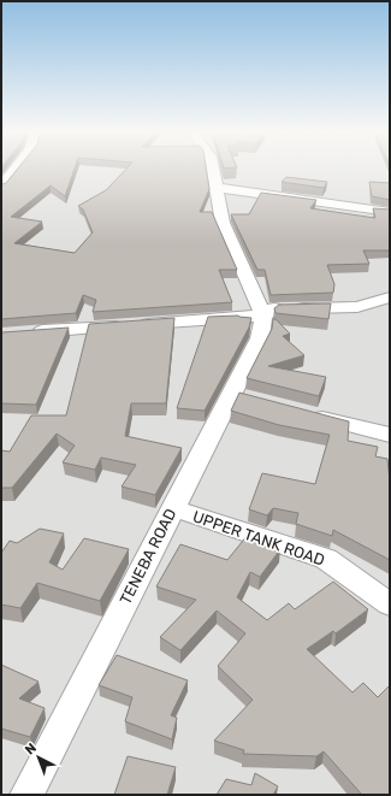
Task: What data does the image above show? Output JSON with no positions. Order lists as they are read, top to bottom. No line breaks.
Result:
{"streets":{"street":["UPPER TANK ROAD","TENEBA ROAD"]},"crossings":[["UPPER TANK ROAD","TENEBA ROAD"]],"north":"top left"}
